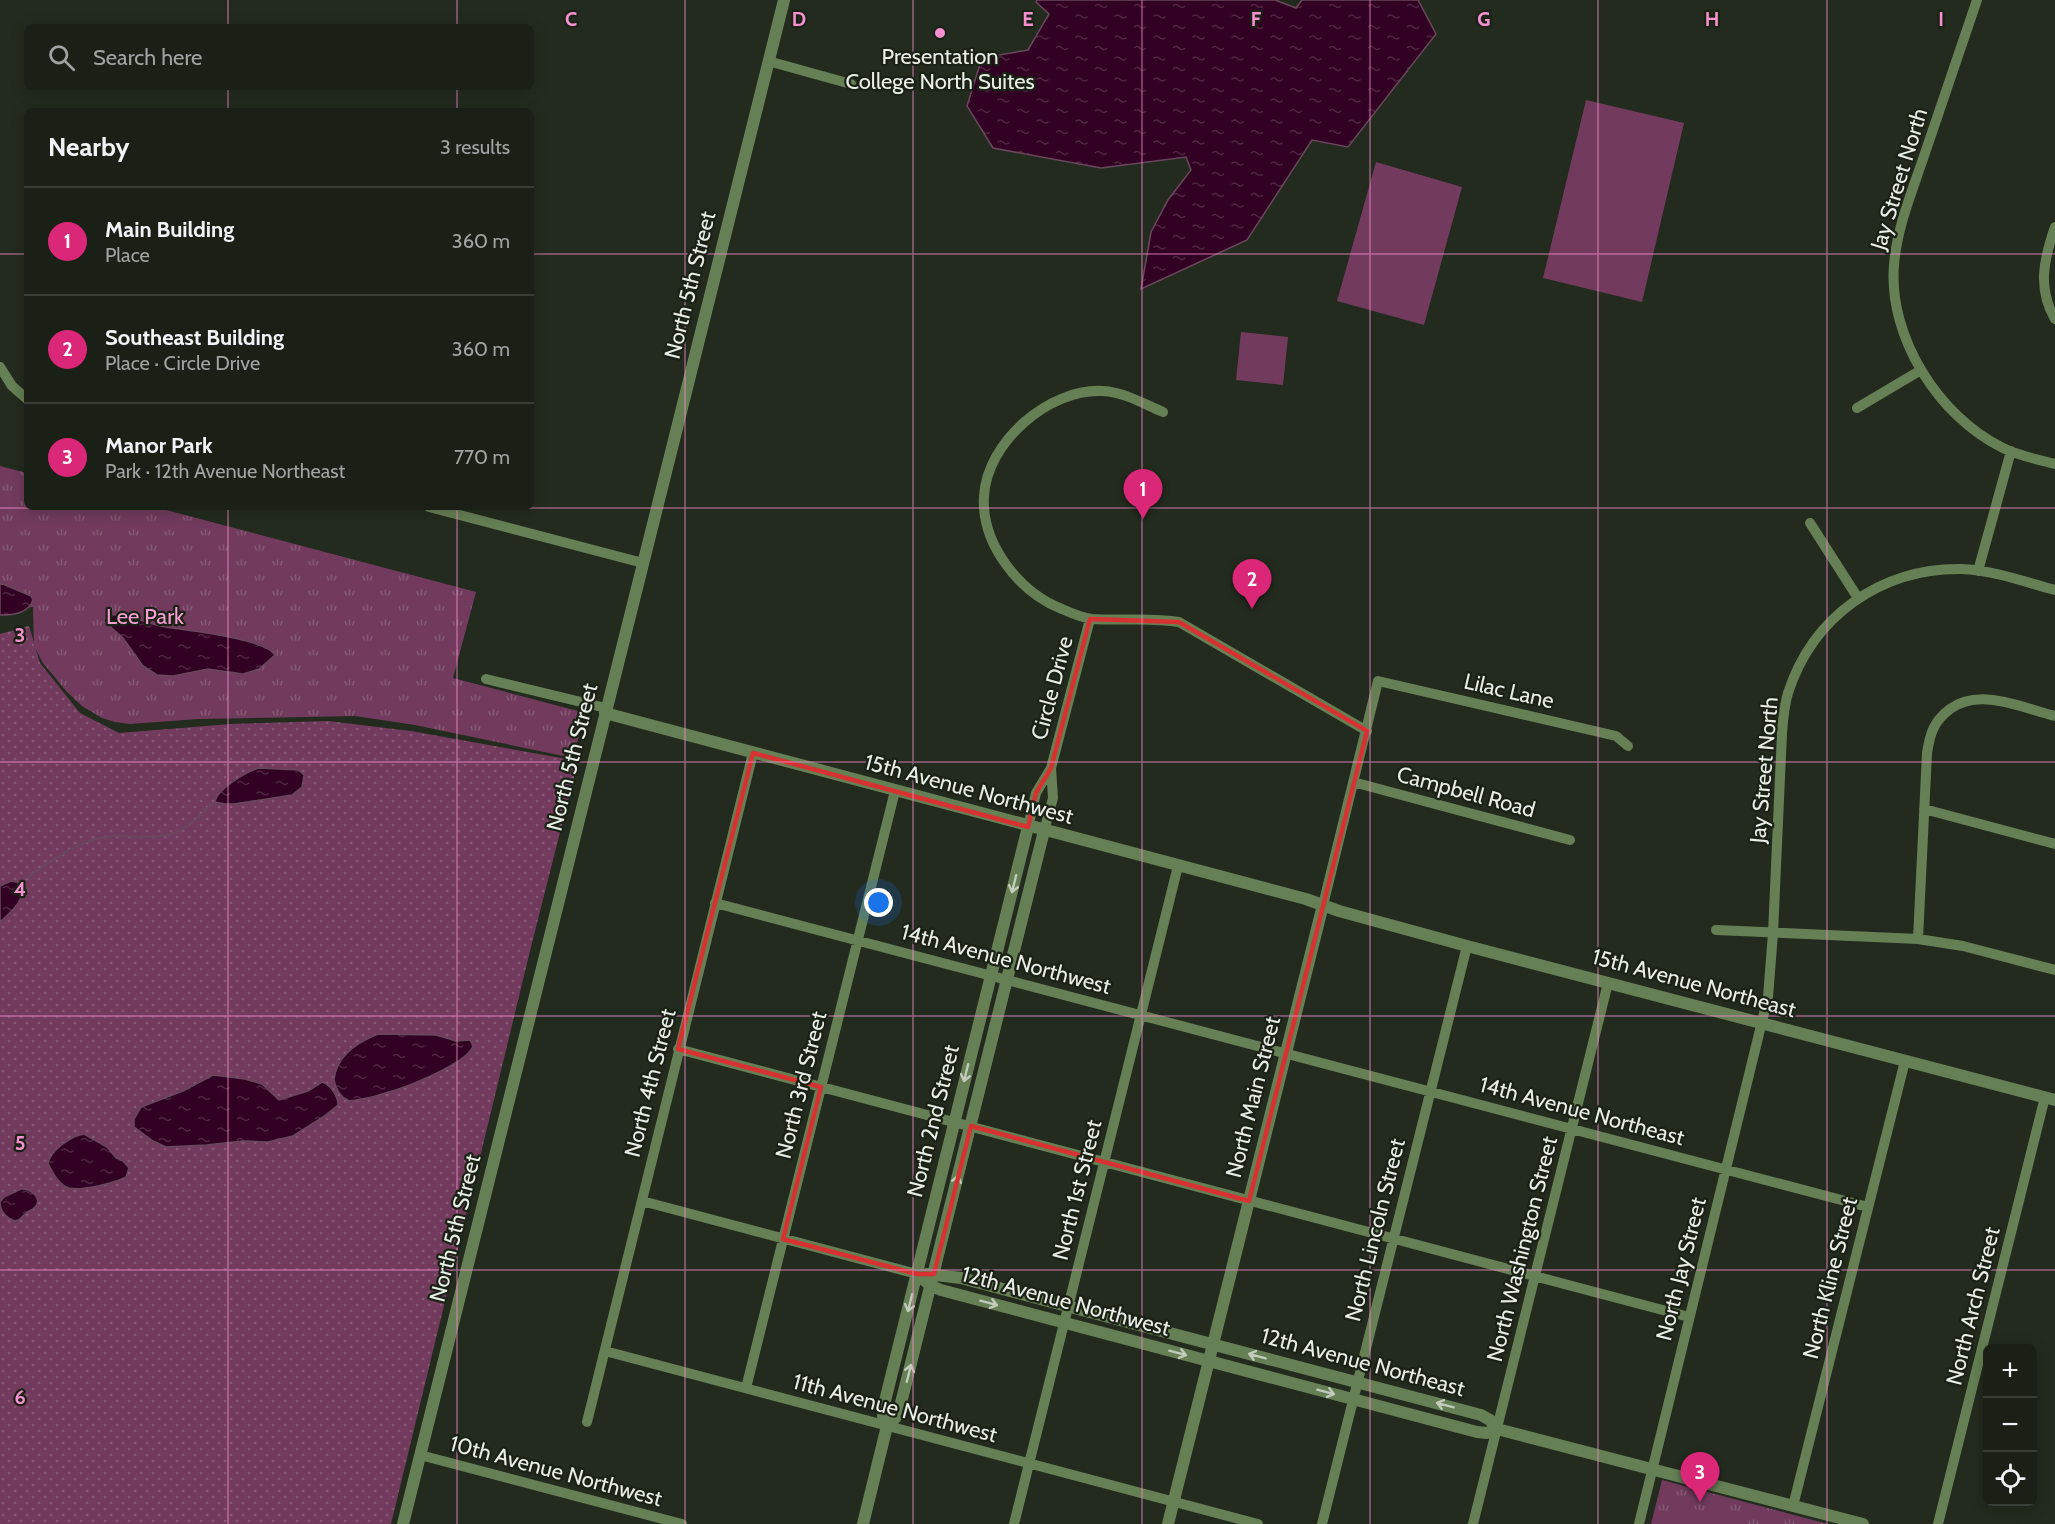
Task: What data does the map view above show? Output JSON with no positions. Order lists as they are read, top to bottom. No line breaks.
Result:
{"streets":{"street":["Jay Street North","North 5th Street","Circle Drive","Lilac Lane","15th Avenue Northwest","Campbell Road","14th Avenue Northwest","15th Avenue Northeast","North 4th Street","North 3rd Street","North Main Street","14th Avenue Northeast","North 2nd Street","North 1st Street","North Lincoln Street","North Washington Street","North Jay Street","North Kline Street","12th Avenue Northwest","North Arch Street","12th Avenue Northeast","11th Avenue Northwest","10th Avenue Northwest"]},"crossings":[["Jay Street North","15th Avenue Northeast"],["Jay Street North","North Jay Street"],["North 5th Street","15th Avenue Northwest"],["North 5th Street","10th Avenue Northwest"],["Circle Drive","15th Avenue Northwest"],["Circle Drive","North Main Street"],["Circle Drive","North 2nd Street"],["Lilac Lane","North Main Street"],["15th Avenue Northwest","15th Avenue Northeast"],["15th Avenue Northwest","North 4th Street"],["15th Avenue Northwest","North 3rd Street"],["15th Avenue Northwest","North Main Street"],["15th Avenue Northwest","North 2nd Street"],["15th Avenue Northwest","North 1st Street"],["Campbell Road","North Main Street"],["14th Avenue Northwest","North 4th Street"],["14th Avenue Northwest","North 3rd Street"],["14th Avenue Northwest","North Main Street"],["14th Avenue Northwest","14th Avenue Northeast"],["14th Avenue Northwest","North 2nd Street"],["14th Avenue Northwest","North 1st Street"],["15th Avenue Northeast","North Main Street"],["15th Avenue Northeast","North Lincoln Street"],["15th Avenue Northeast","North Washington Street"],["15th Avenue Northeast","North Jay Street"],["15th Avenue Northeast","North Kline Street"],["15th Avenue Northeast","North Arch Street"],["North 4th Street","12th Avenue Northwest"],["North 4th Street","11th Avenue Northwest"],["North 3rd Street","12th Avenue Northwest"],["North 3rd Street","11th Avenue Northwest"],["North Main Street","14th Avenue Northeast"],["North Main Street","12th Avenue Northwest"],["North Main Street","12th Avenue Northeast"],["North Main Street","11th Avenue Northwest"],["14th Avenue Northeast","North Lincoln Street"],["14th Avenue Northeast","North Washington Street"],["14th Avenue Northeast","North Jay Street"],["14th Avenue Northeast","North Kline Street"],["North 2nd Street","12th Avenue Northwest"],["North 2nd Street","11th Avenue Northwest"],["North 1st Street","12th Avenue Northwest"],["North 1st Street","11th Avenue Northwest"],["North Lincoln Street","12th Avenue Northeast"],["North Washington Street","12th Avenue Northeast"],["North Jay Street","12th Avenue Northeast"],["North Kline Street","12th Avenue Northeast"],["12th Avenue Northwest","12th Avenue Northeast"]],"parks":["Lee Park"],"places":["Presentation College North Suites"],"page":{"search":"Search here","heading":["Nearby","3 results"],"list":[{"mark":"1","name":"Main Building","note":"Place","value":"360 m"},{"mark":"2","name":"Southeast Building","note":"Place · Circle Drive","value":"360 m"},{"mark":"3","name":"Manor Park","note":"Park · 12th Avenue Northeast","value":"770 m"}],"pins":["1","2","3"],"map_buttons":["+","−"]},"grid":{"columns":["C","D","E","F","G","H","I"],"rows":["3","4","5","6"]}}
